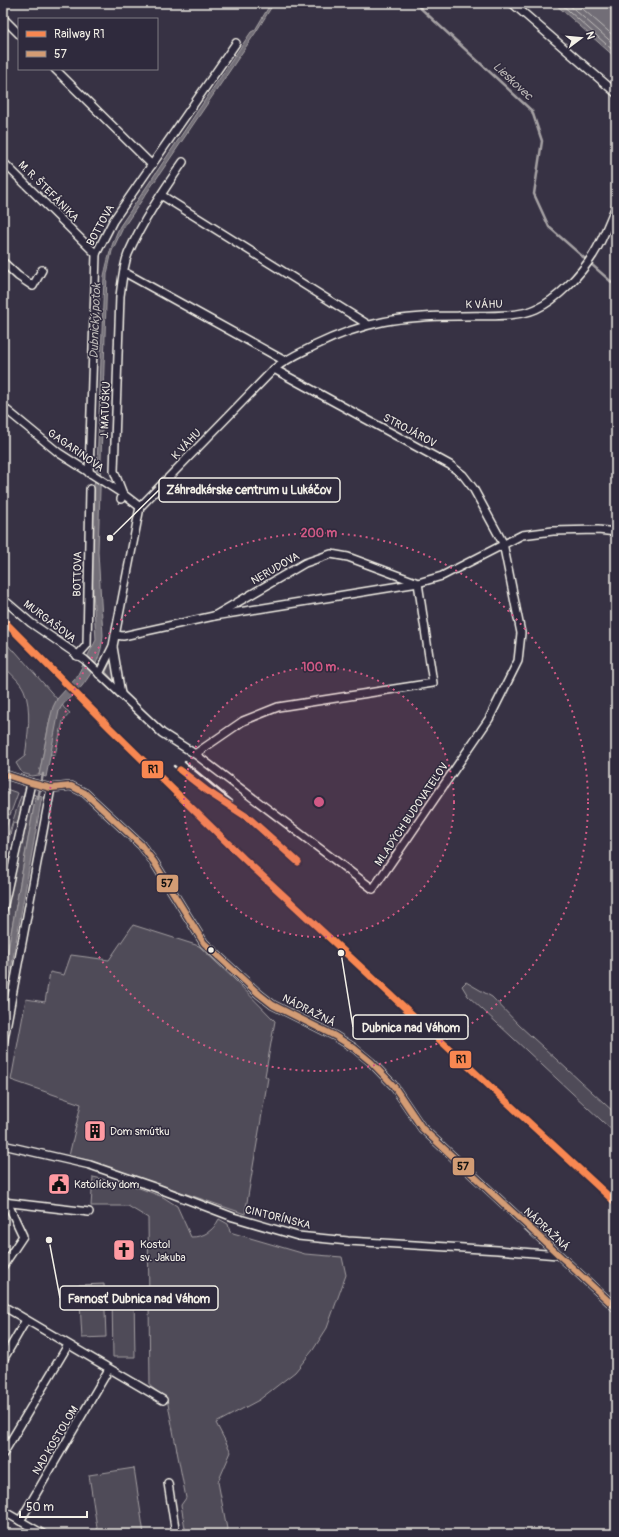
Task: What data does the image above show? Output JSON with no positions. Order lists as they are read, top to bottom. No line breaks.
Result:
{"streets":{"street":["M. R. ŠTEFÁNIKA","BOTTOVA","K VÁHU","J. MATUŠKU","STROJÁROV","GAGARINOVA","NERUDOVA","MURGAŠOVA","MLADÝCH BUDOVATEĽOV","NÁDRAŽNÁ","CINTORÍNSKA","NAD KOSTOLOM"]},"crossings":[["M. R. ŠTEFÁNIKA","BOTTOVA"],["BOTTOVA","GAGARINOVA"],["BOTTOVA","MURGAŠOVA"],["K VÁHU","STROJÁROV"],["K VÁHU","GAGARINOVA"],["J. MATUŠKU","GAGARINOVA"],["STROJÁROV","NERUDOVA"],["STROJÁROV","MLADÝCH BUDOVATEĽOV"],["NERUDOVA","MLADÝCH BUDOVATEĽOV"],["MURGAŠOVA","MLADÝCH BUDOVATEĽOV"],["NÁDRAŽNÁ","CINTORÍNSKA"]],"water":["Lieskovec","Dubnický potok"],"places":{"other":["Záhradkárske centrum u Lukáčov","Dubnica nad Váhom","Farnosť Dubnica nad Váhom"],"building":["Dom smútku"],"public building":["Katolícky dom"],"church":["Kostol sv. Jakuba"]},"lines":["rail line R1","transit line 57"],"legend":["Railway R1","57"],"scale_bar":"50 m","north":"right","rings":["200 m","100 m"]}
